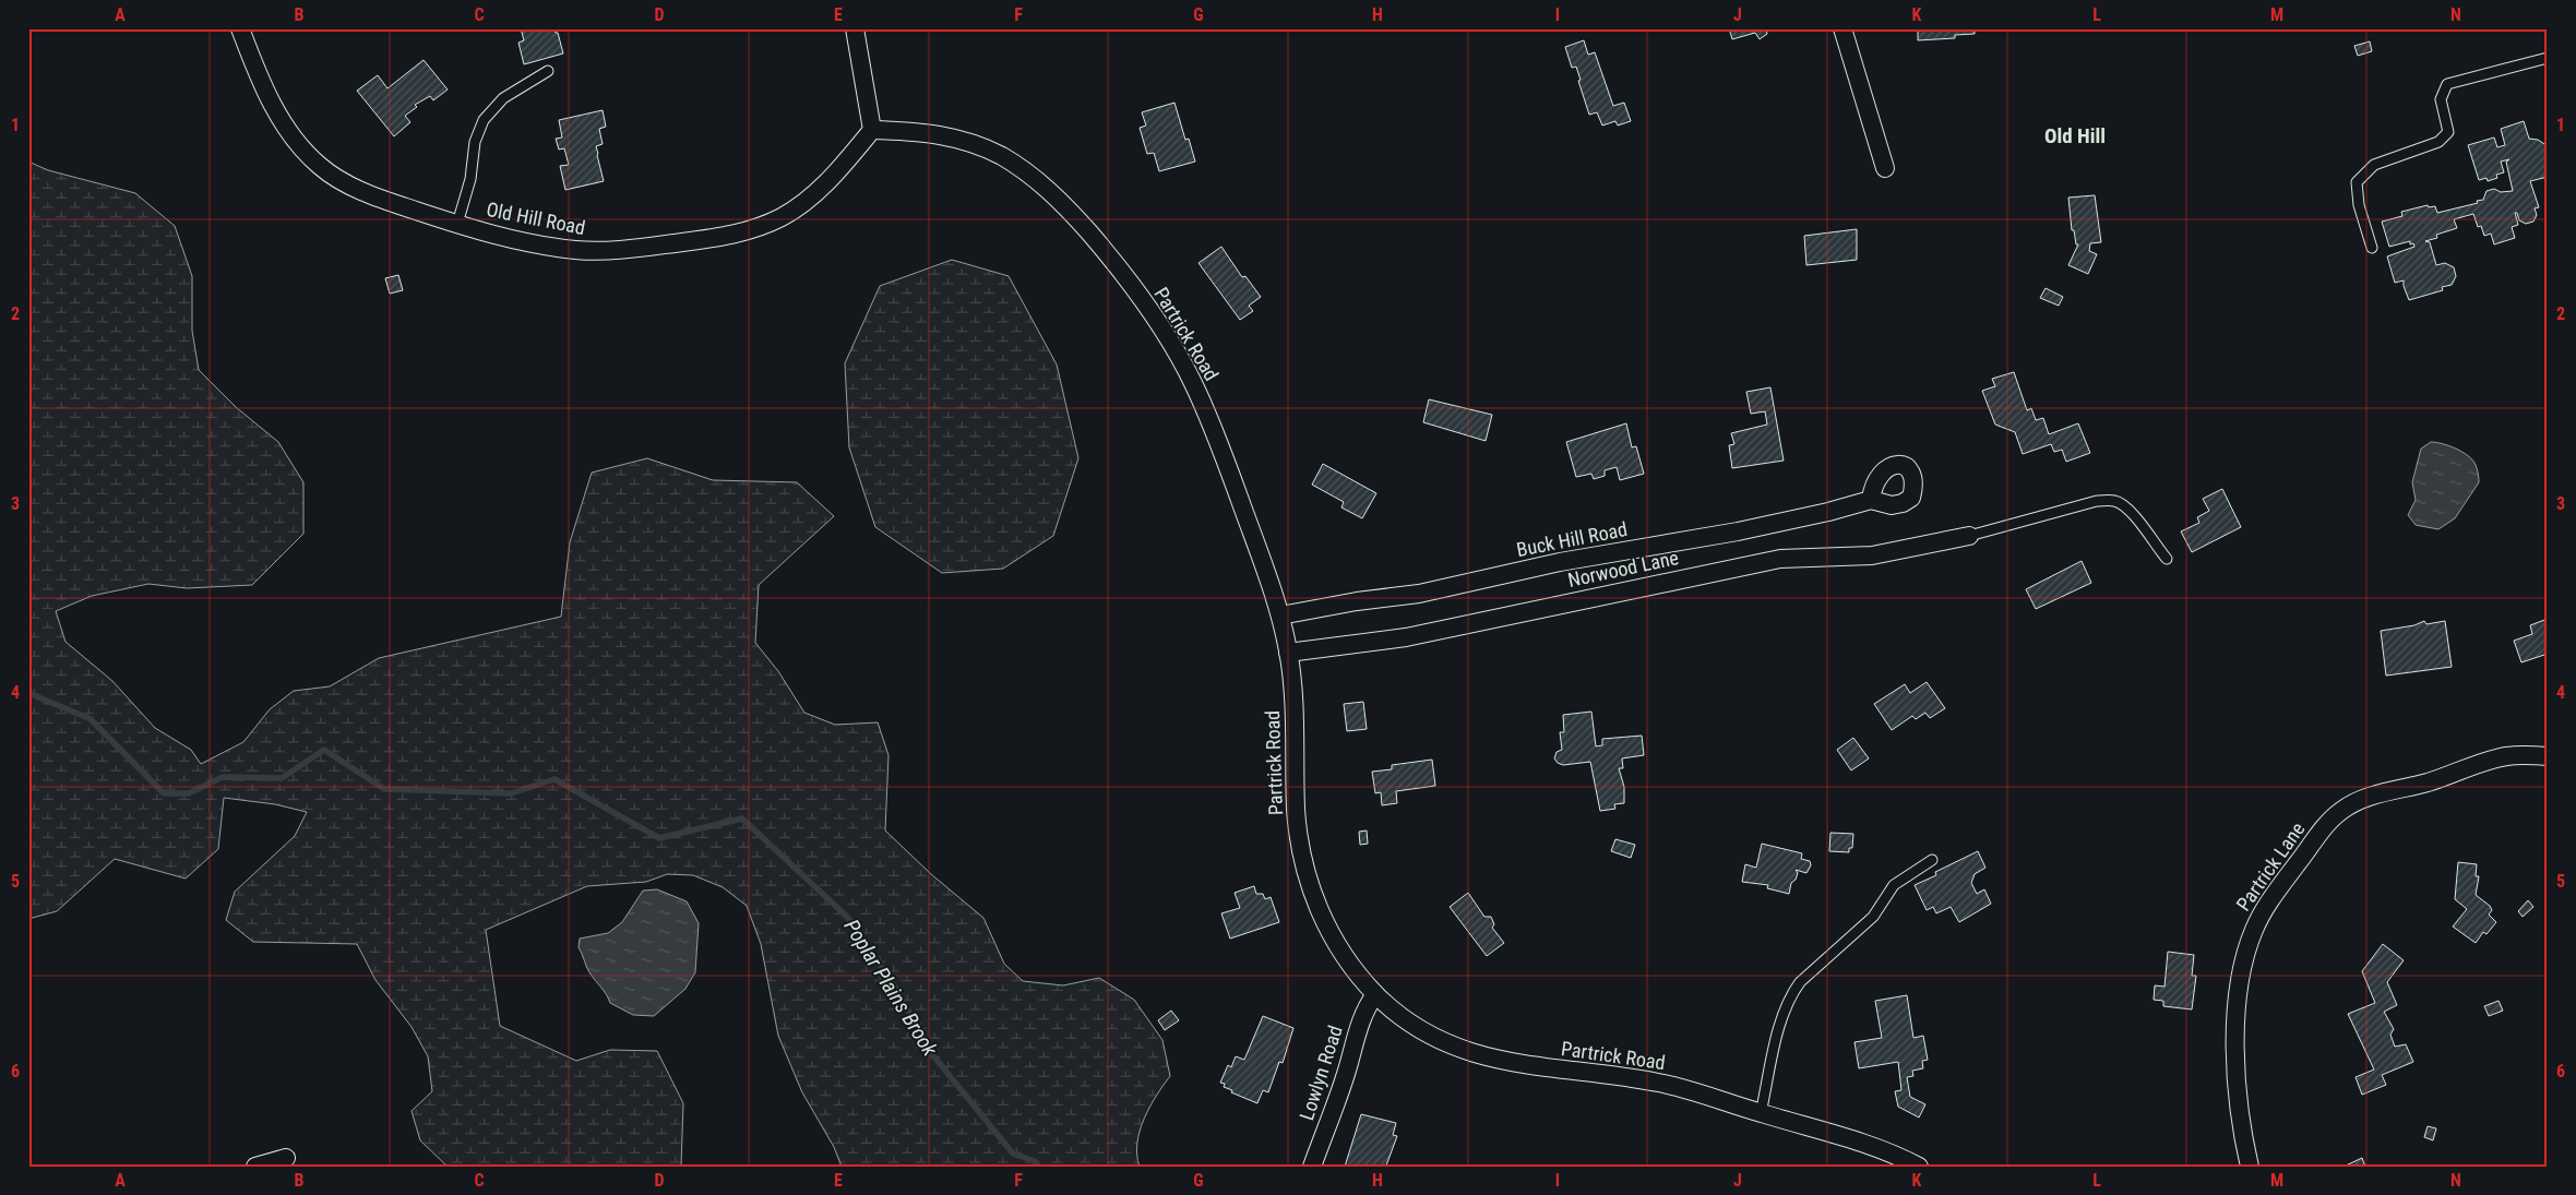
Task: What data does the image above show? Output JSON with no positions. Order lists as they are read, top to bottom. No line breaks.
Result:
{"streets":{"street":["Old Hill Road","Partrick Road","Buck Hill Road","Norwood Lane","Partrick Lane","Lowlyn Road"]},"crossings":[["Old Hill Road","Partrick Road"],["Partrick Road","Buck Hill Road"],["Partrick Road","Norwood Lane"],["Partrick Road","Lowlyn Road"]],"districts":["Old Hill"],"water":["Poplar Plains Brook"],"grid":{"columns":["A","B","C","D","E","F","G","H","I","J","K","L","M","N"],"rows":["1","2","3","4","5","6"]}}
